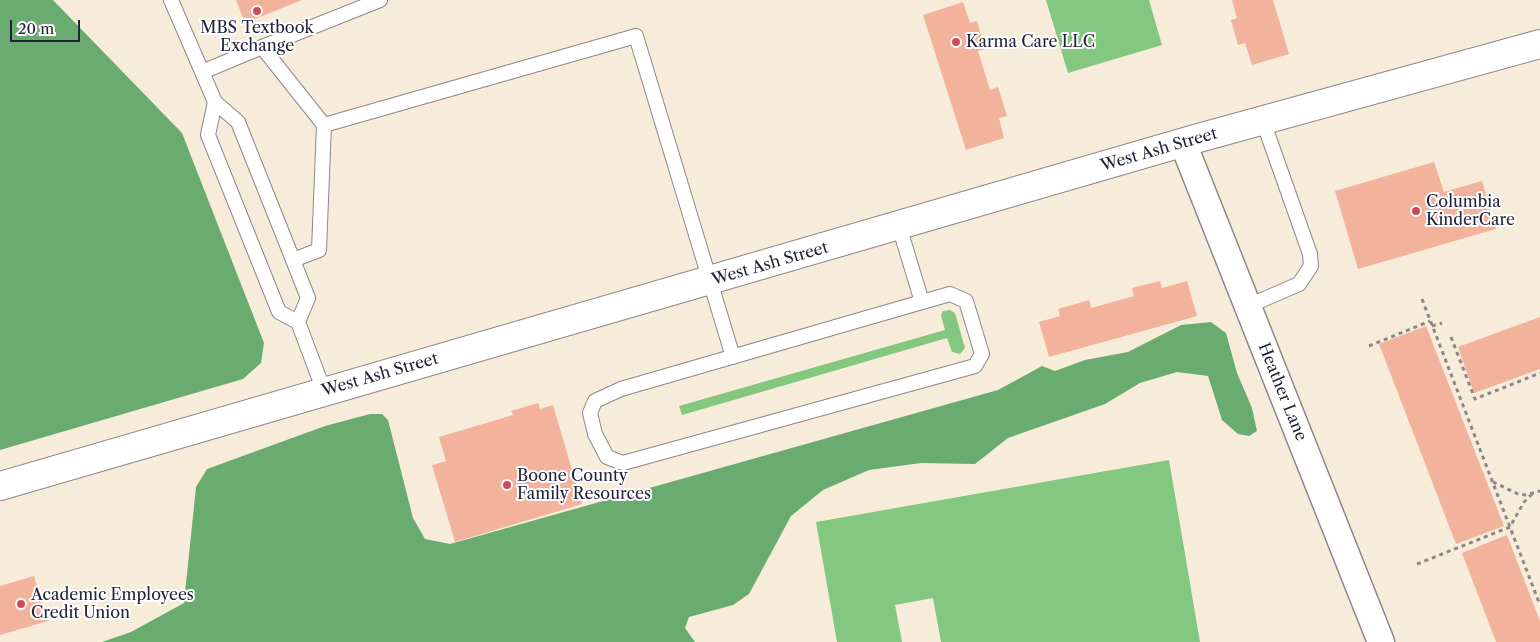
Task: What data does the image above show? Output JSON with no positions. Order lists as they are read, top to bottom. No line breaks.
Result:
{"streets":{"street":["West Ash Street","Heather Lane"]},"crossings":[["West Ash Street","Heather Lane"]],"places":["MBS Textbook Exchange","Karma Care LLC","Columbia KinderCare","Boone County Family Resources","Academic Employees Credit Union"],"scale_bar":"20 m"}
